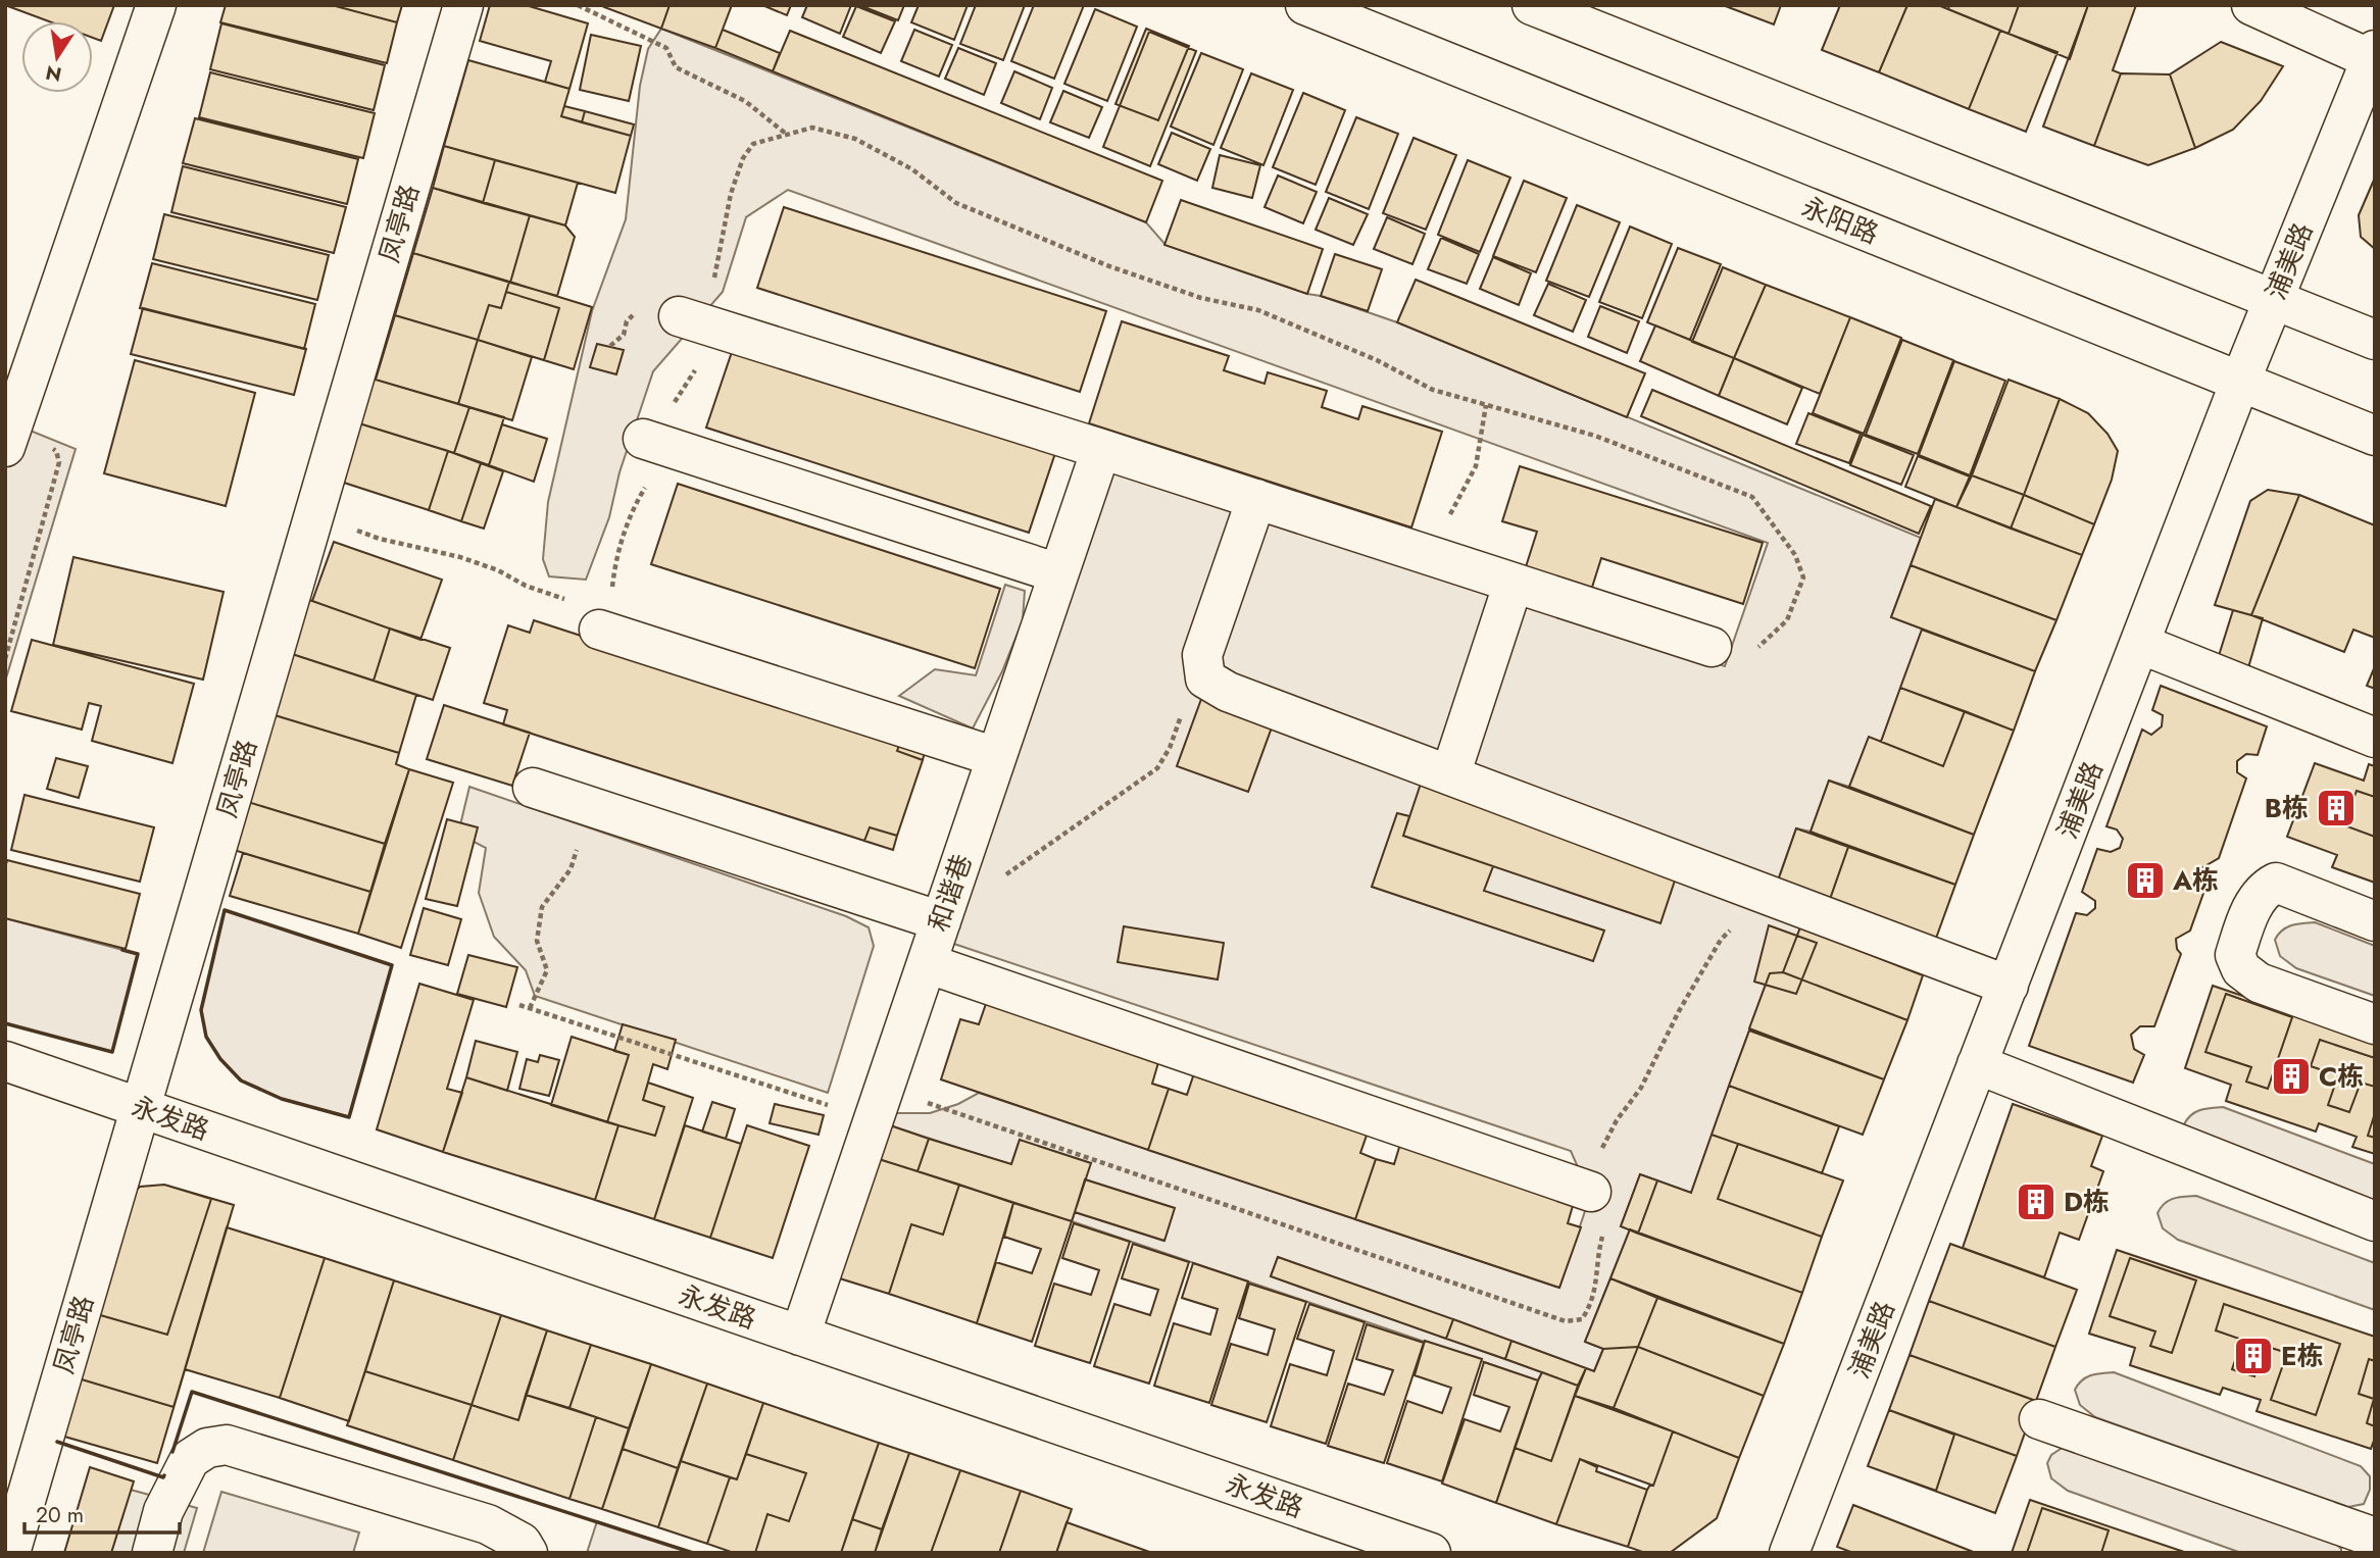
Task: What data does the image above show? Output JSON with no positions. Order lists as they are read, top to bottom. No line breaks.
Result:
{"streets":{"street":["永阳路","凤亭路","浦美路","和谐巷","永发路"]},"crossings":[["永阳路","浦美路"],["凤亭路","永发路"],["和谐巷","永发路"]],"places":{"building":["B栋","A栋","C栋","D栋","E栋"]},"scale_bar":"20 m","north":"bottom"}
